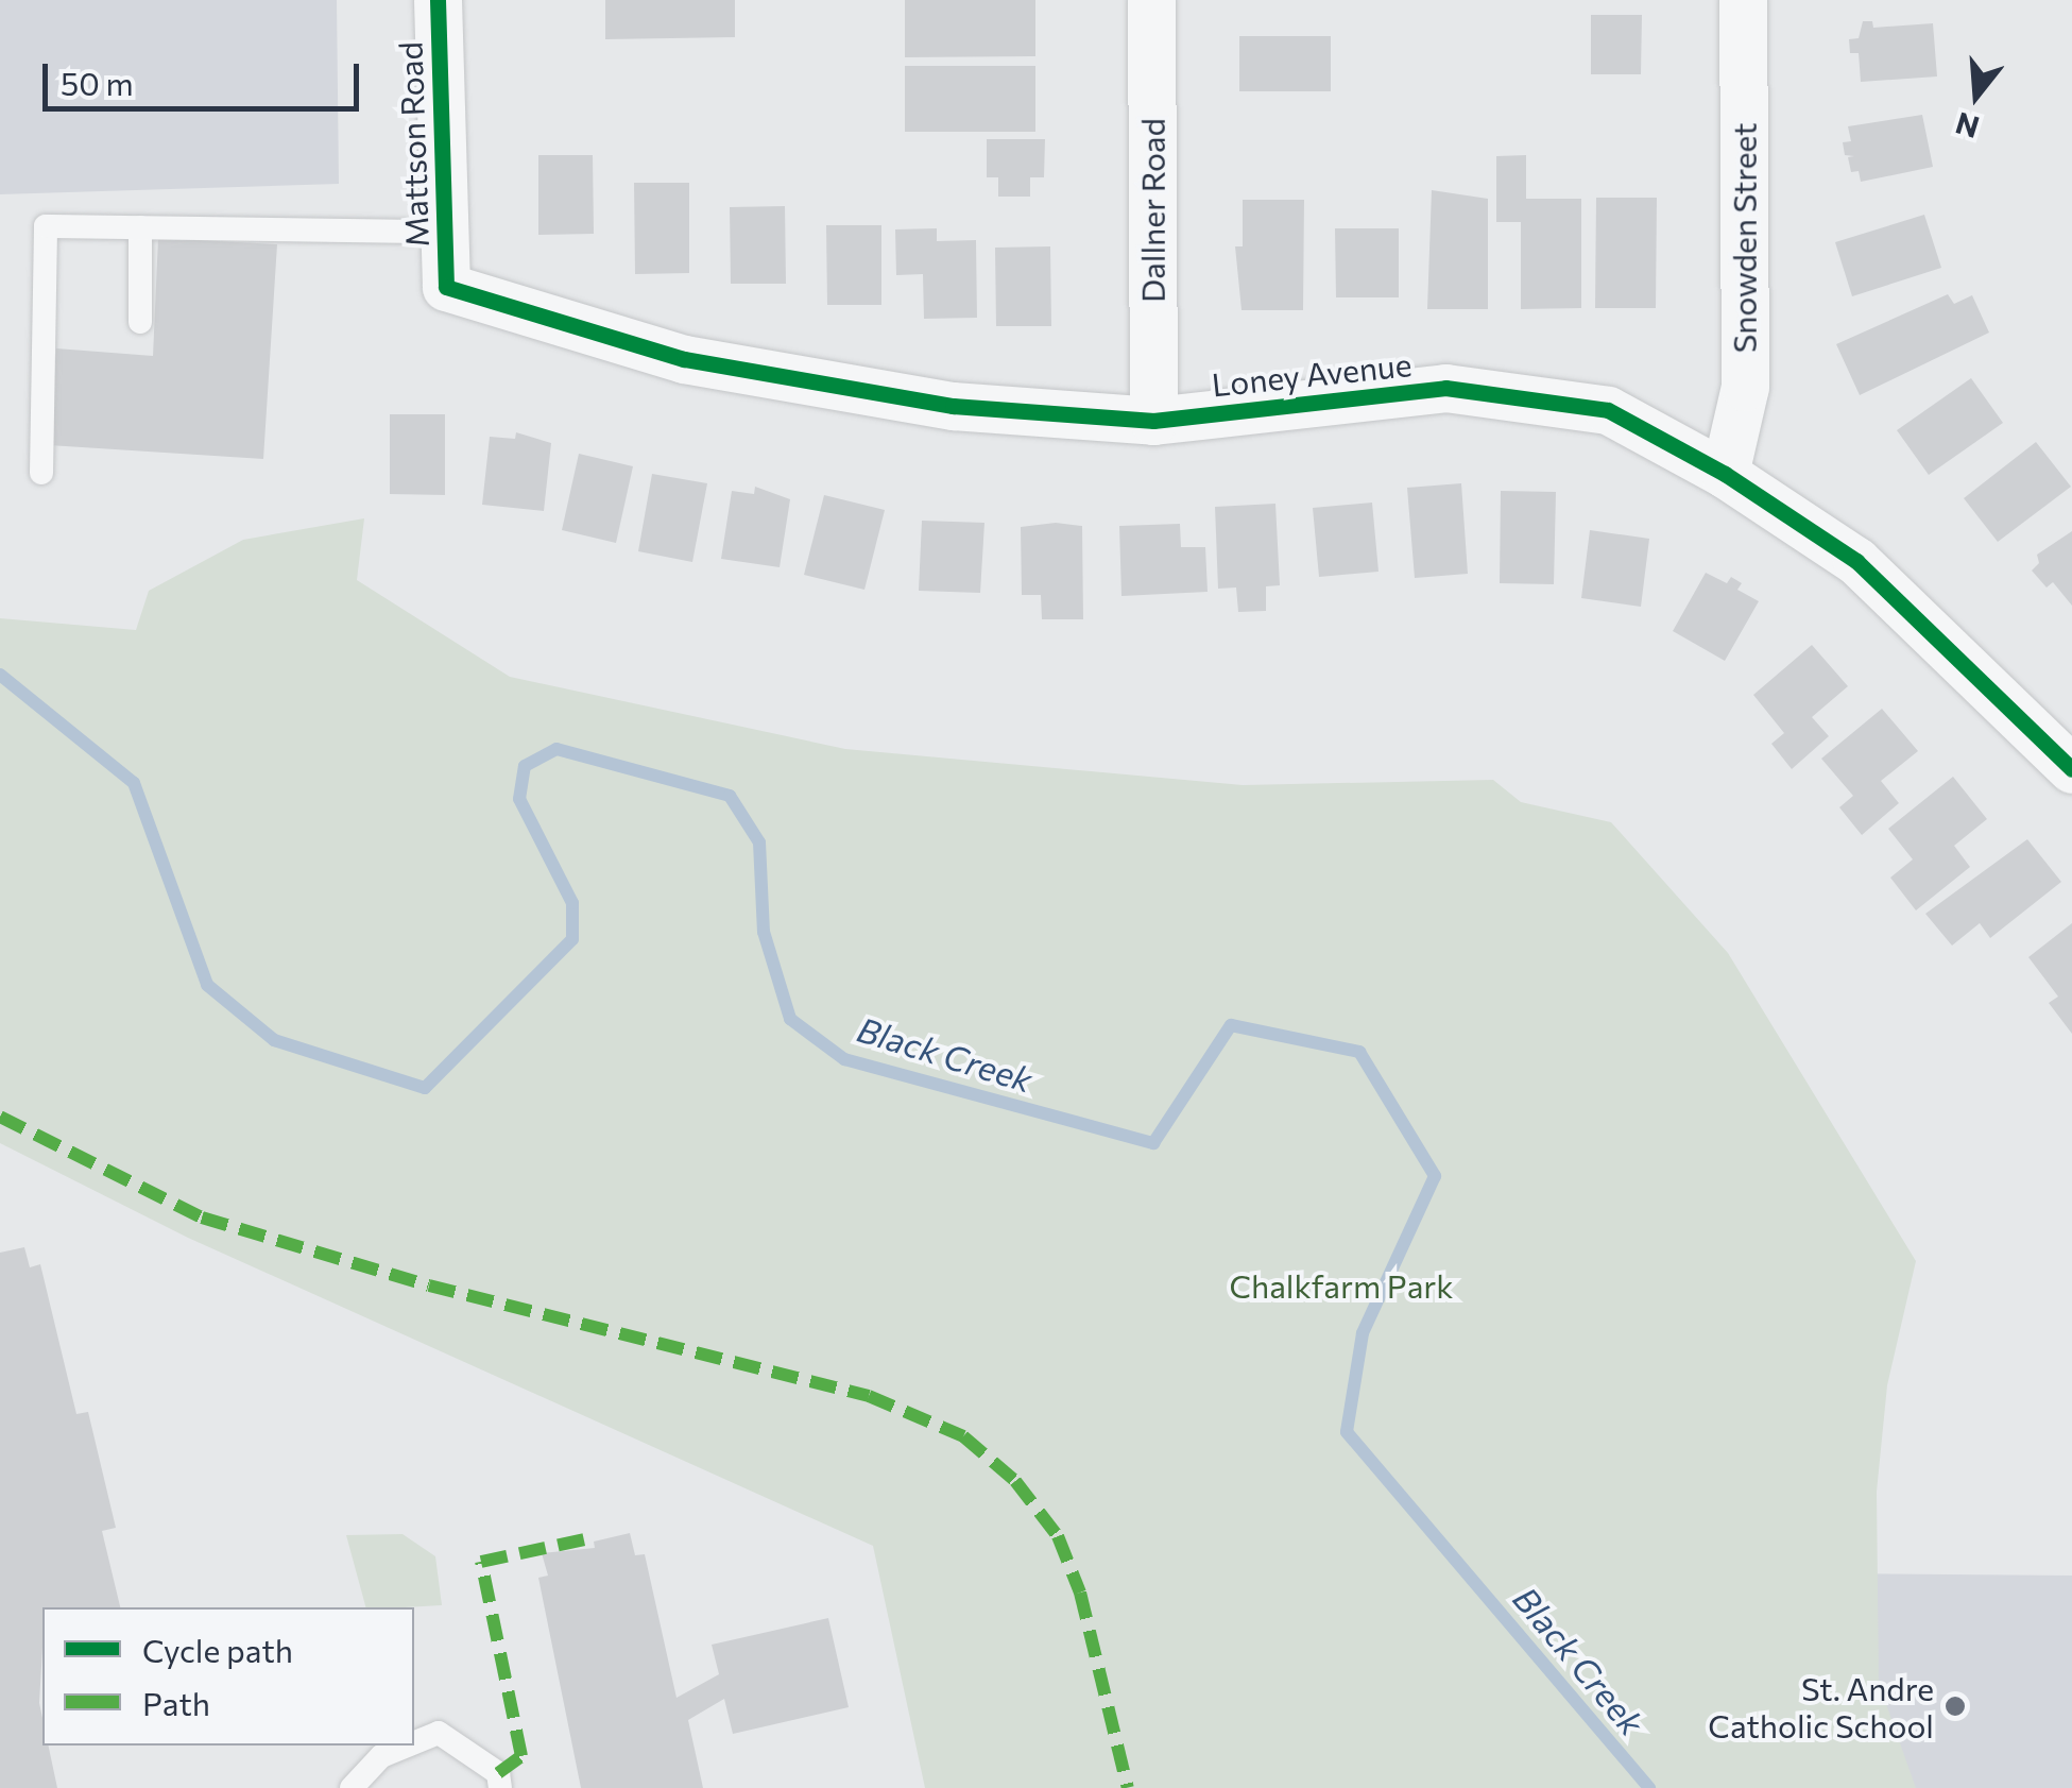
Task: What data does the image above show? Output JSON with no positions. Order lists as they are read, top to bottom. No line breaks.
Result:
{"streets":{"street":["Mattson Road","Dallner Road","Snowden Street","Loney Avenue"]},"crossings":[["Mattson Road","Loney Avenue"],["Dallner Road","Loney Avenue"],["Snowden Street","Loney Avenue"]],"water":["Black Creek"],"parks":["Chalkfarm Park"],"places":["St. Andre Catholic School"],"legend":["Cycle path","Path"],"scale_bar":"50 m","north":"bottom"}
